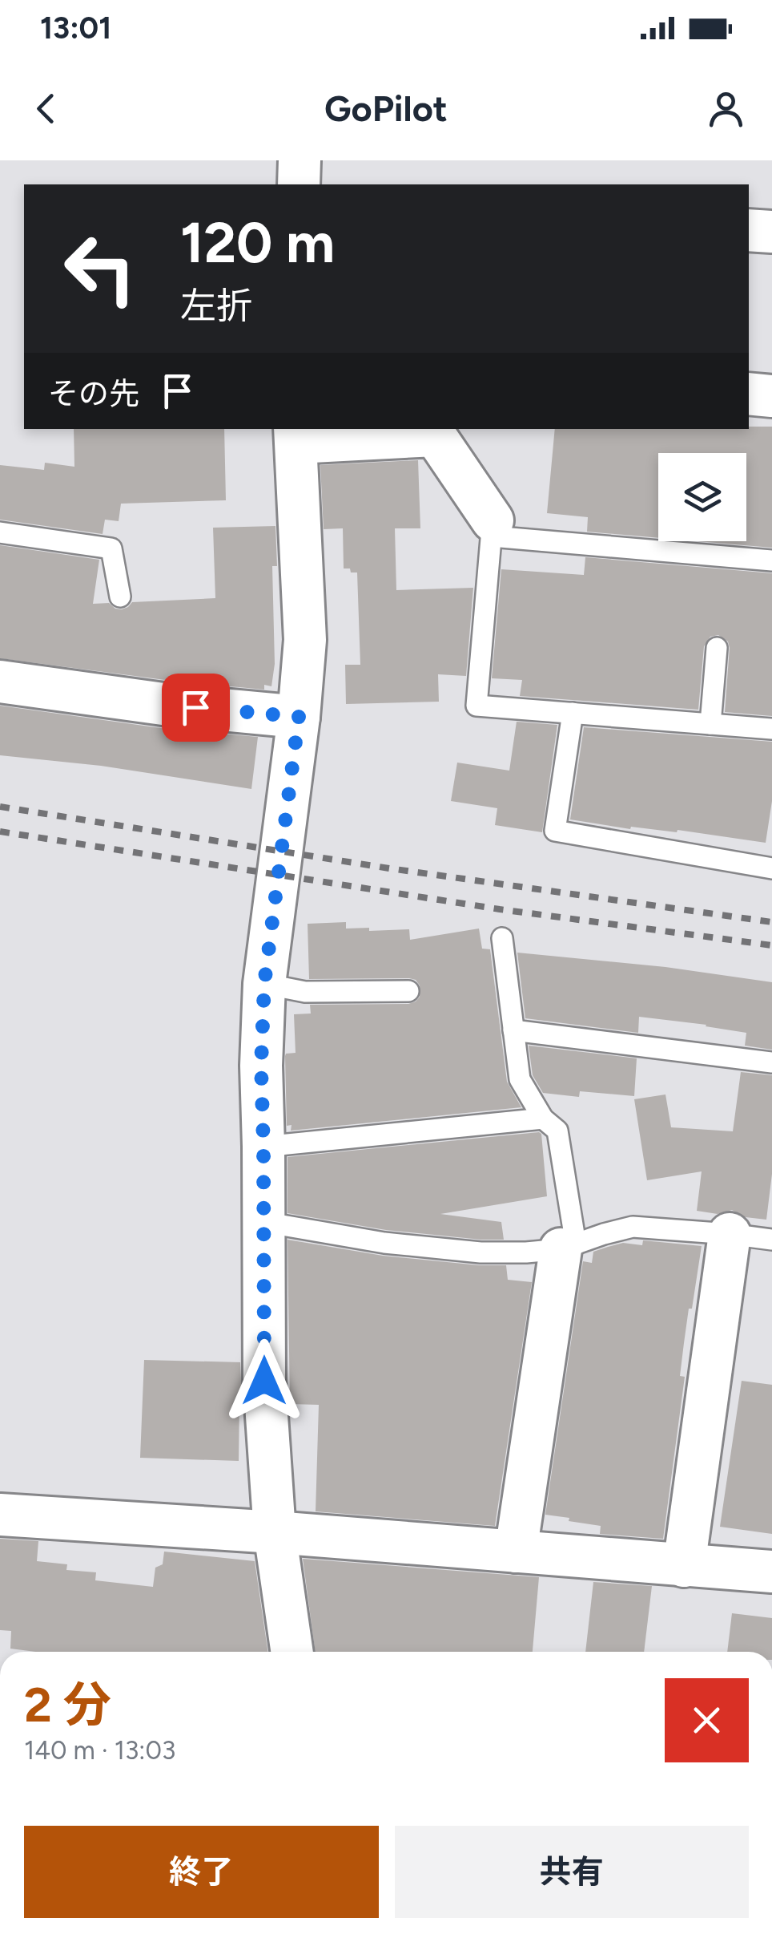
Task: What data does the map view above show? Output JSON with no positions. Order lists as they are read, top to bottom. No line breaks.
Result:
{"page":{"status":"13:01","header":"GoPilot","turn":["120 m","左折"],"then":"その先","heading":["2 分","140 m · 13:03"],"buttons":["終了","共有"]}}
